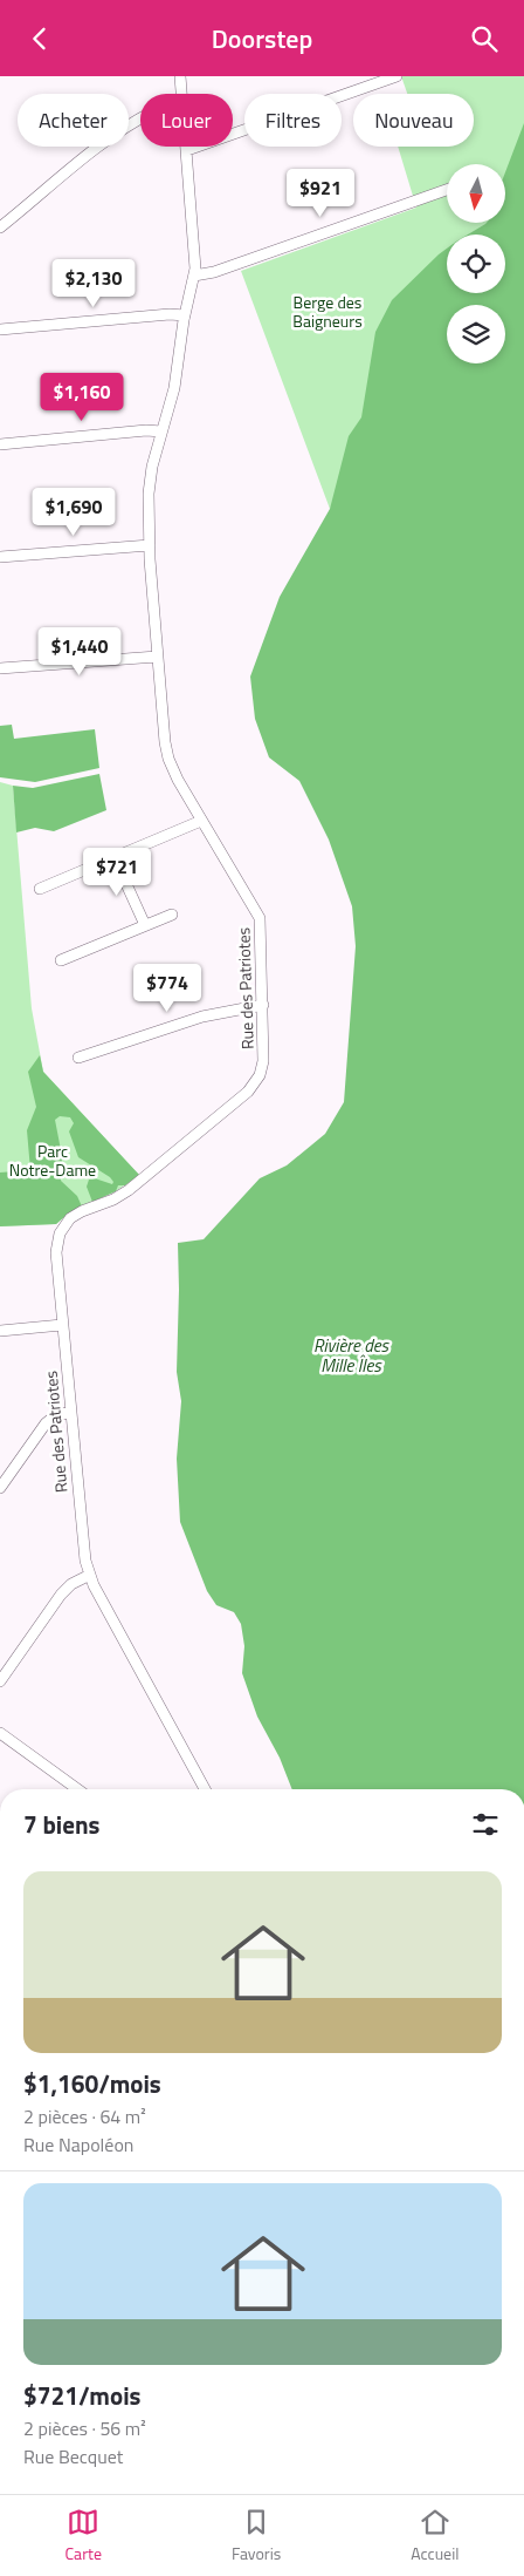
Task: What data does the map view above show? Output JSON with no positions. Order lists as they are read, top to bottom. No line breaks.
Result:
{"streets":{"street":["Rue des Patriotes"]},"water":["Rivière des Mille Îles"],"parks":["Berge des Baigneurs","Parc Notre-Dame"],"north":"bottom","page":{"header":"Doorstep","chip":["Acheter","Louer","Filtres","Nouveau"],"price":["$921","$2,130","$1,160","$1,690","$1,440","$721","$774"],"heading":"7 biens","list":[{"name":"$1,160/mois","note":"2 pièces · 64 m² · Rue Napoléon"},{"name":"$721/mois","note":"2 pièces · 56 m² · Rue Becquet"}],"tabs":["Carte","Favoris","Accueil"]}}
